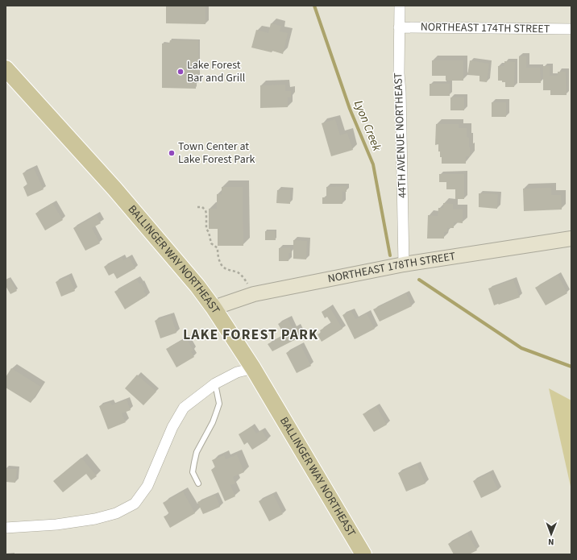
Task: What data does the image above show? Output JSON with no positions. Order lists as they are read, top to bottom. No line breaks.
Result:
{"streets":{"main road":["BALLINGER WAY NORTHEAST","NORTHEAST 178TH STREET"],"street":["NORTHEAST 174TH STREET","44TH AVENUE NORTHEAST"]},"crossings":[["NORTHEAST 174TH STREET","44TH AVENUE NORTHEAST"],["44TH AVENUE NORTHEAST","NORTHEAST 178TH STREET"],["BALLINGER WAY NORTHEAST","NORTHEAST 178TH STREET"]],"districts":["LAKE FOREST PARK"],"water":["Lyon Creek"],"places":["Lake Forest Bar and Grill","Town Center at Lake Forest Park"],"north":"bottom"}
